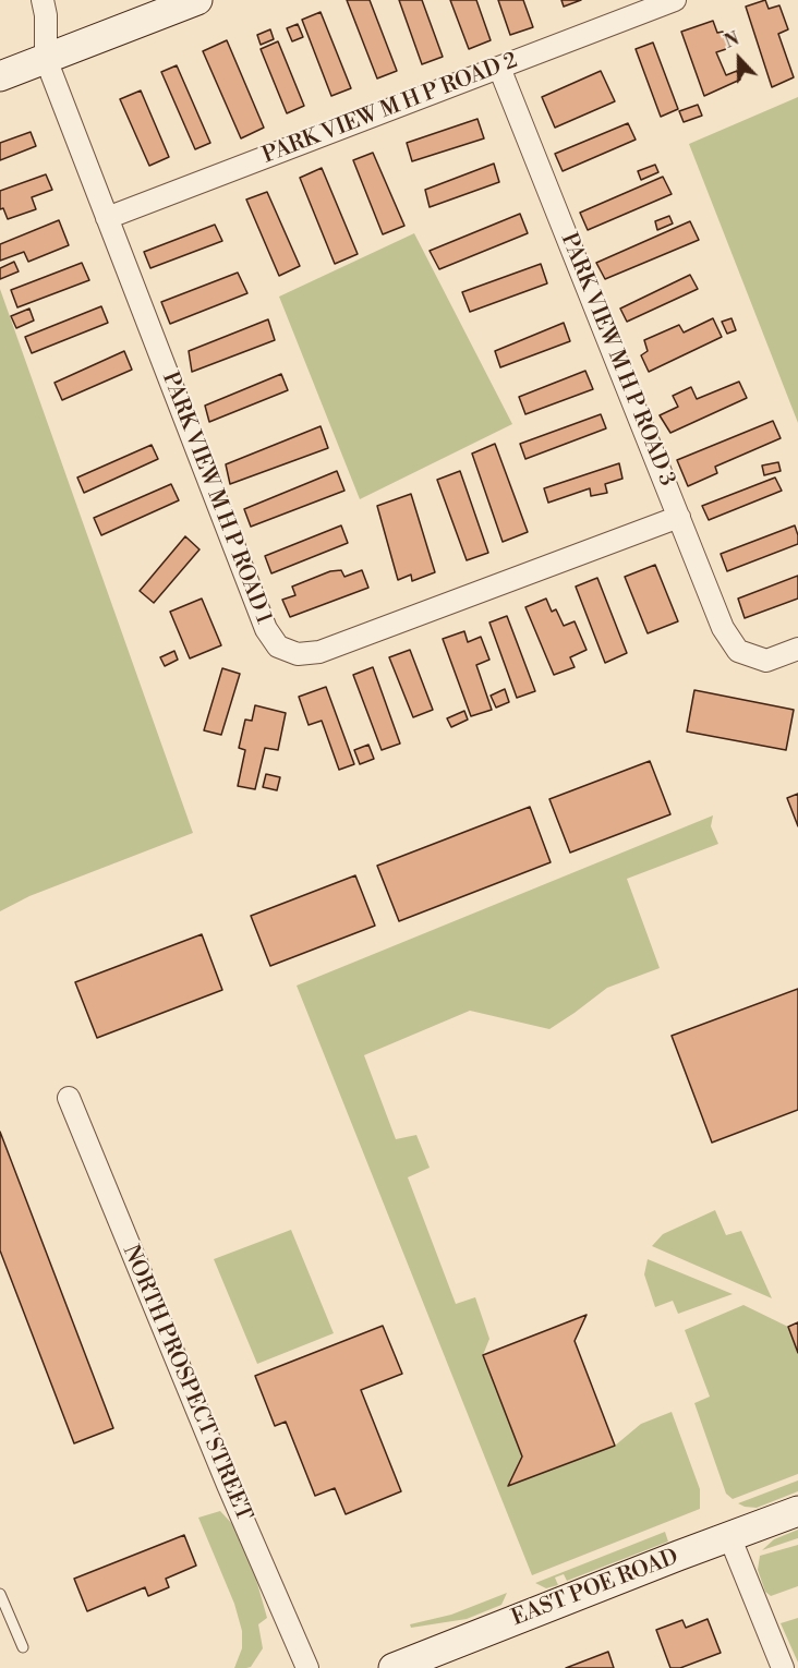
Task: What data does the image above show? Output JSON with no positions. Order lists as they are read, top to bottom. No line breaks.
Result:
{"streets":{"main road":["EAST POE ROAD"],"street":["PARK VIEW M H P ROAD 2","PARK VIEW M H P ROAD 3","PARK VIEW M H P ROAD 1","NORTH PROSPECT STREET"]},"crossings":[["PARK VIEW M H P ROAD 2","PARK VIEW M H P ROAD 3"],["PARK VIEW M H P ROAD 2","PARK VIEW M H P ROAD 1"],["PARK VIEW M H P ROAD 3","PARK VIEW M H P ROAD 1"]],"north":"top"}
